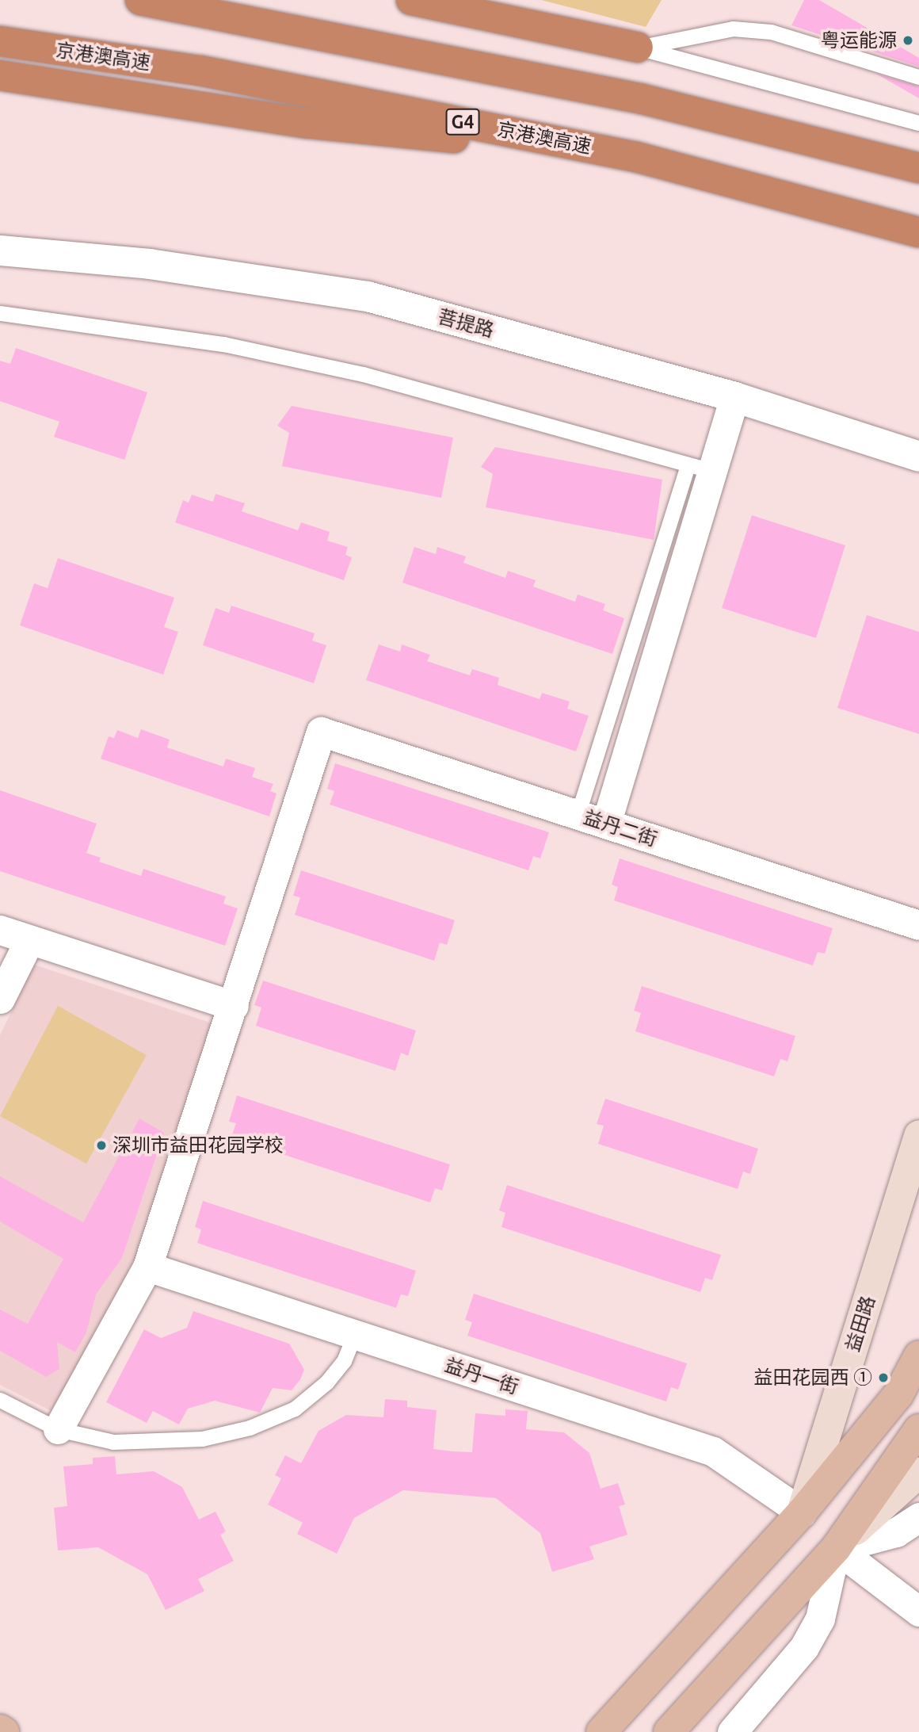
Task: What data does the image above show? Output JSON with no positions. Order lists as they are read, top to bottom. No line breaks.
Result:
{"streets":{"highway":["京港澳高速","G4"],"main road":["益田路"],"street":["菩提路","益丹二街","益丹一街"]},"crossings":[["益田路","益丹一街"]],"places":["粤运能源","深圳市益田花园学校","益田花园西 ①"]}
